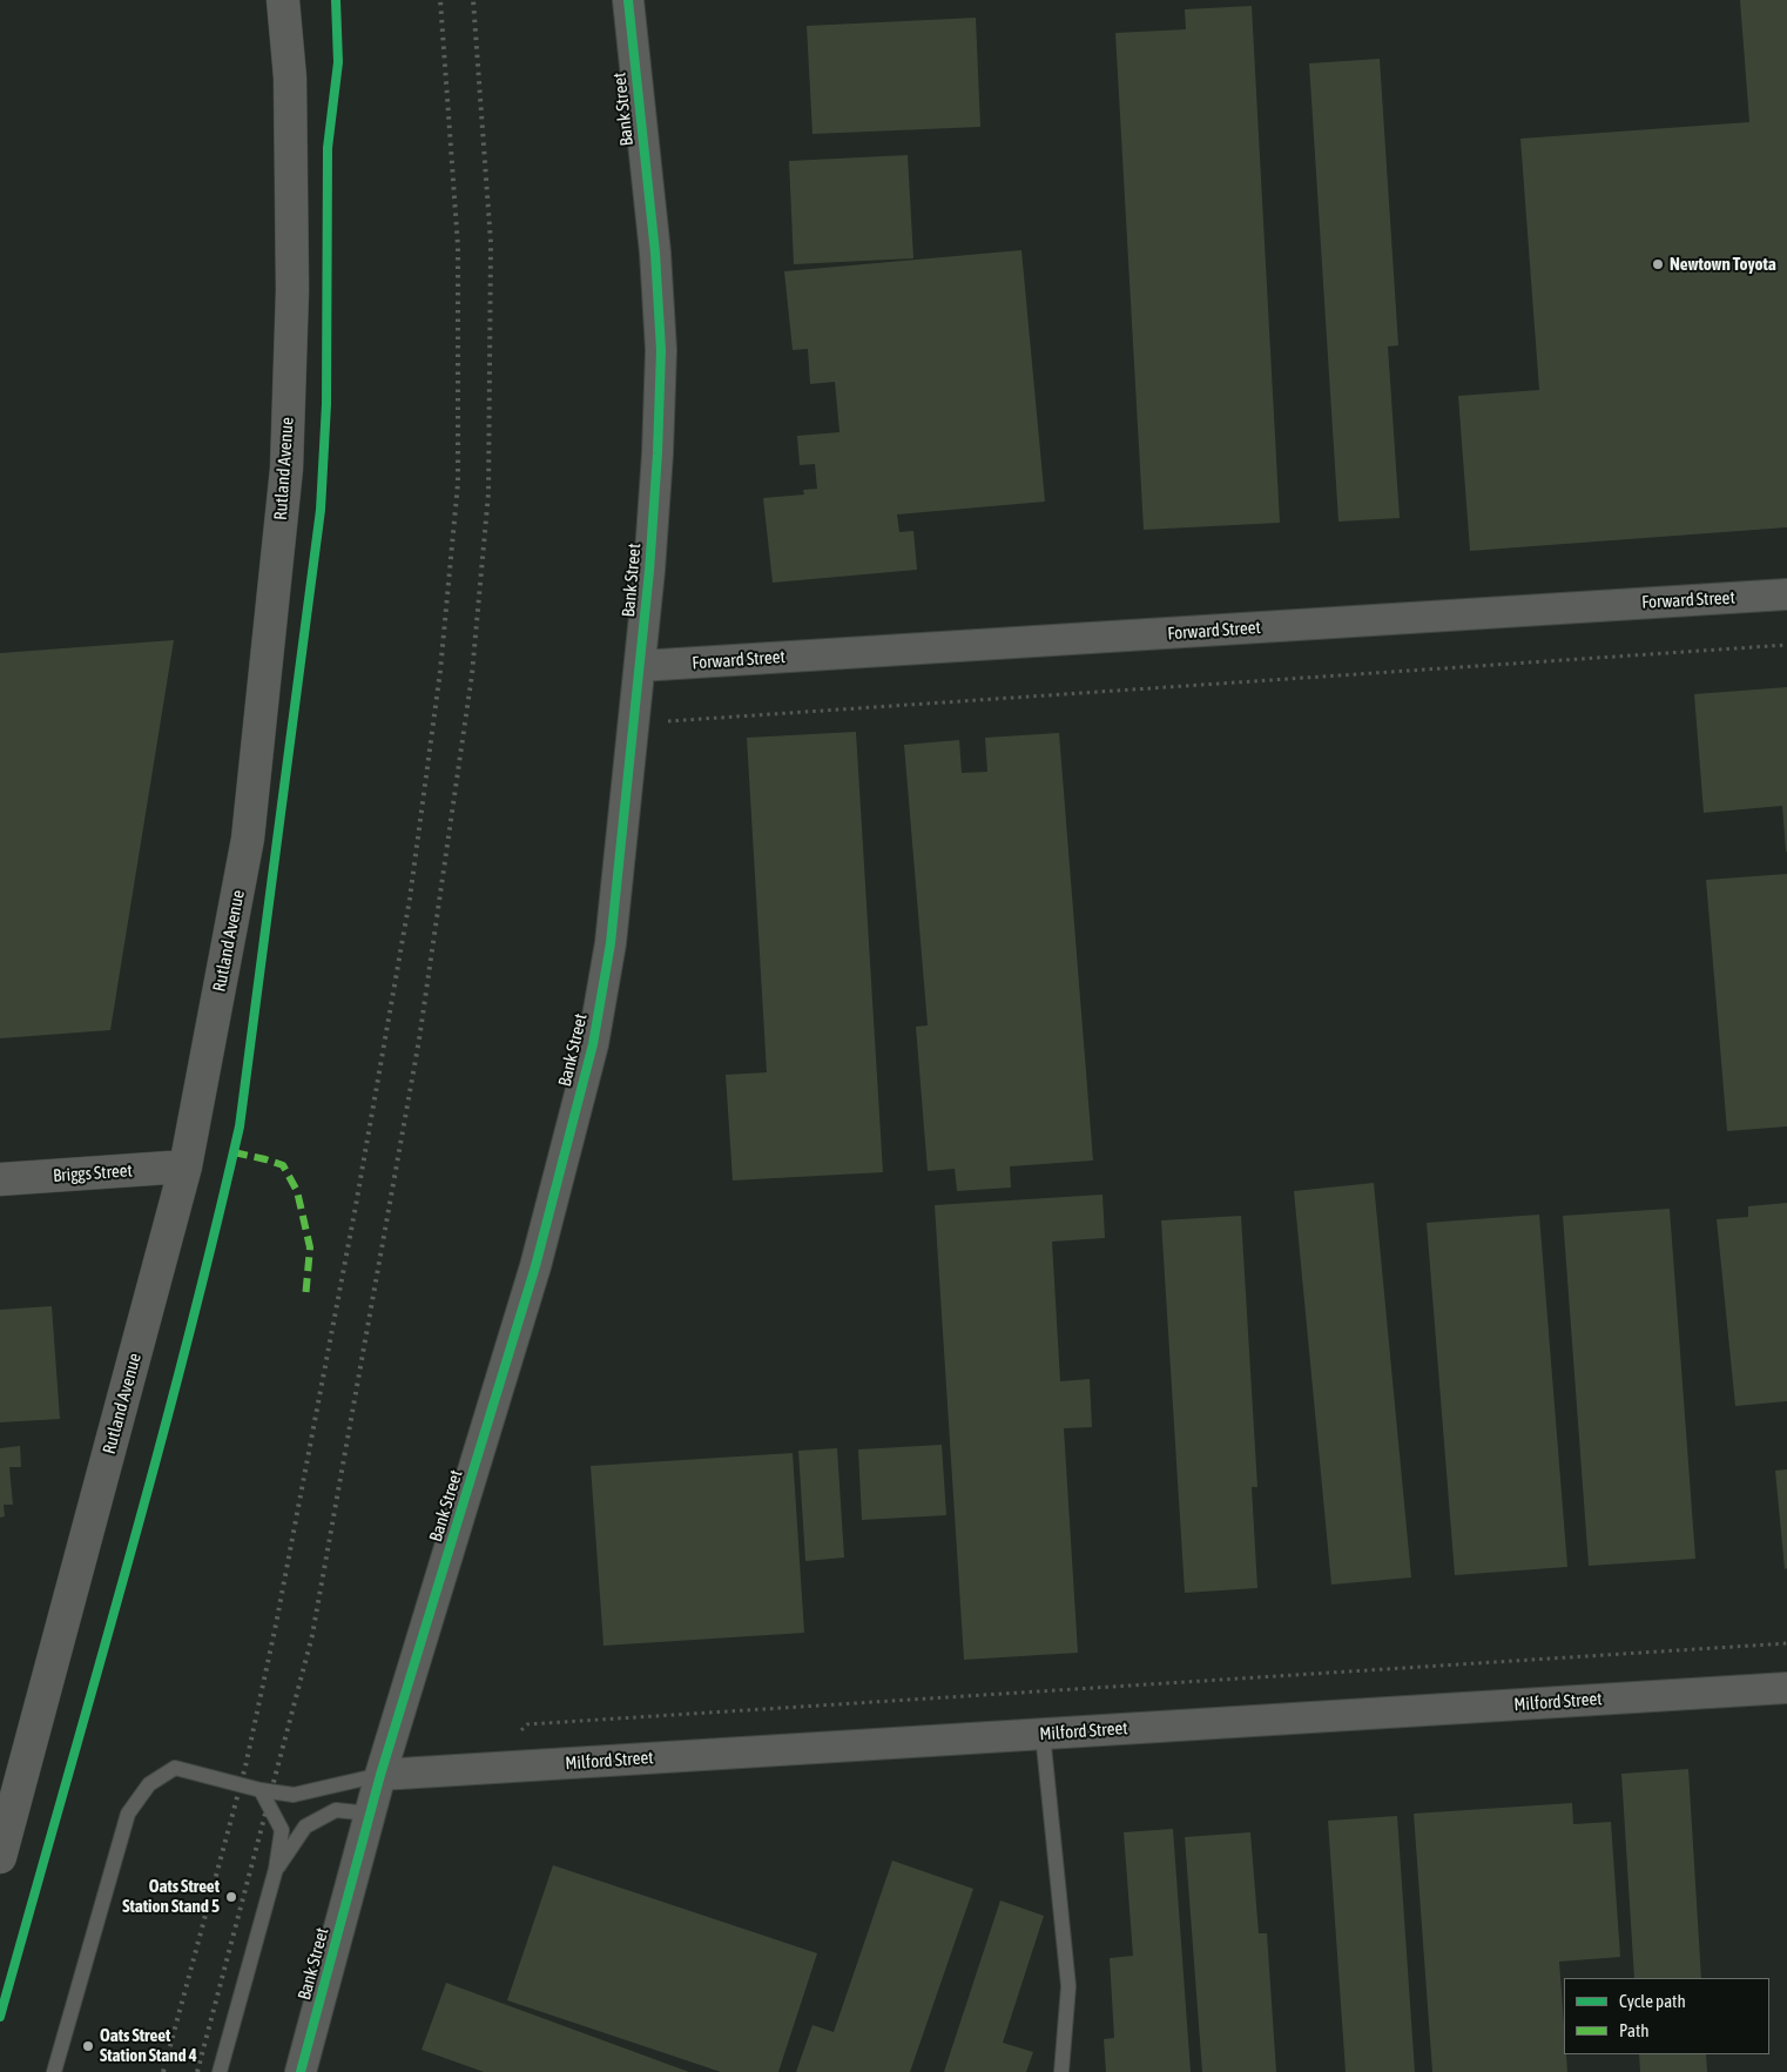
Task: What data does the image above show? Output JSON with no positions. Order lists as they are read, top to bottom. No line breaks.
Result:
{"streets":{"street":["Bank Street","Rutland Avenue","Forward Street","Briggs Street","Milford Street"]},"crossings":[["Bank Street","Forward Street"],["Bank Street","Milford Street"],["Rutland Avenue","Briggs Street"]],"places":["Newtown Toyota","Oats Street Station Stand 5","Oats Street Station Stand 4"],"legend":["Cycle path","Path"]}
